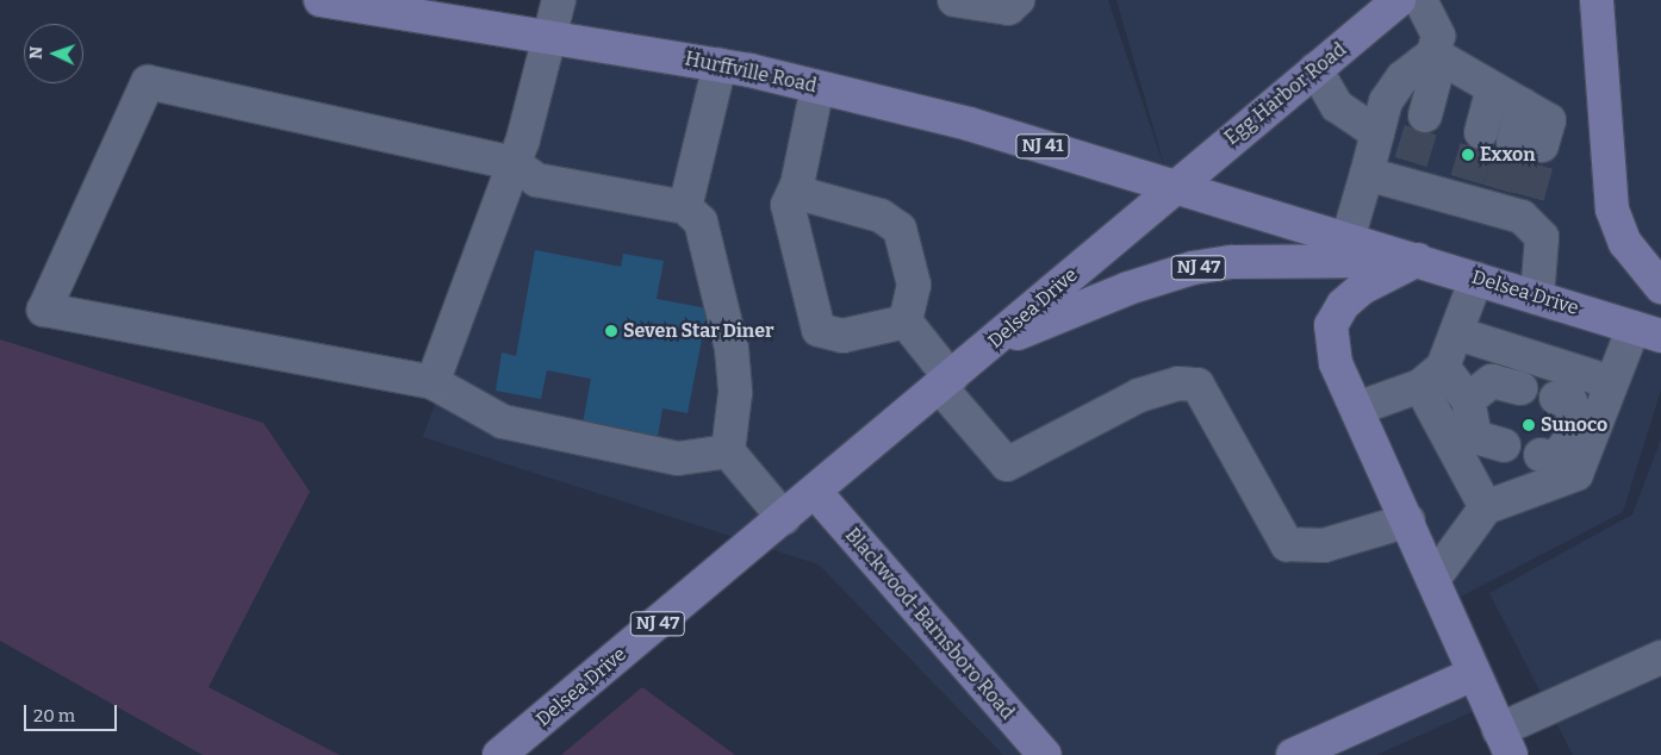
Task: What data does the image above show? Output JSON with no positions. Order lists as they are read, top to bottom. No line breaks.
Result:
{"streets":{"main road":["Hurffville Road","Egg Harbor Road","NJ 41","NJ 47","Delsea Drive","Blackwood-Barnsboro Road"]},"crossings":[["Hurffville Road","Egg Harbor Road"],["Hurffville Road","Delsea Drive"],["Egg Harbor Road","Delsea Drive"],["NJ 47","Delsea Drive"],["Delsea Drive","Blackwood-Barnsboro Road"]],"places":["Exxon","Seven Star Diner","Sunoco"],"scale_bar":"20 m","north":"left"}
